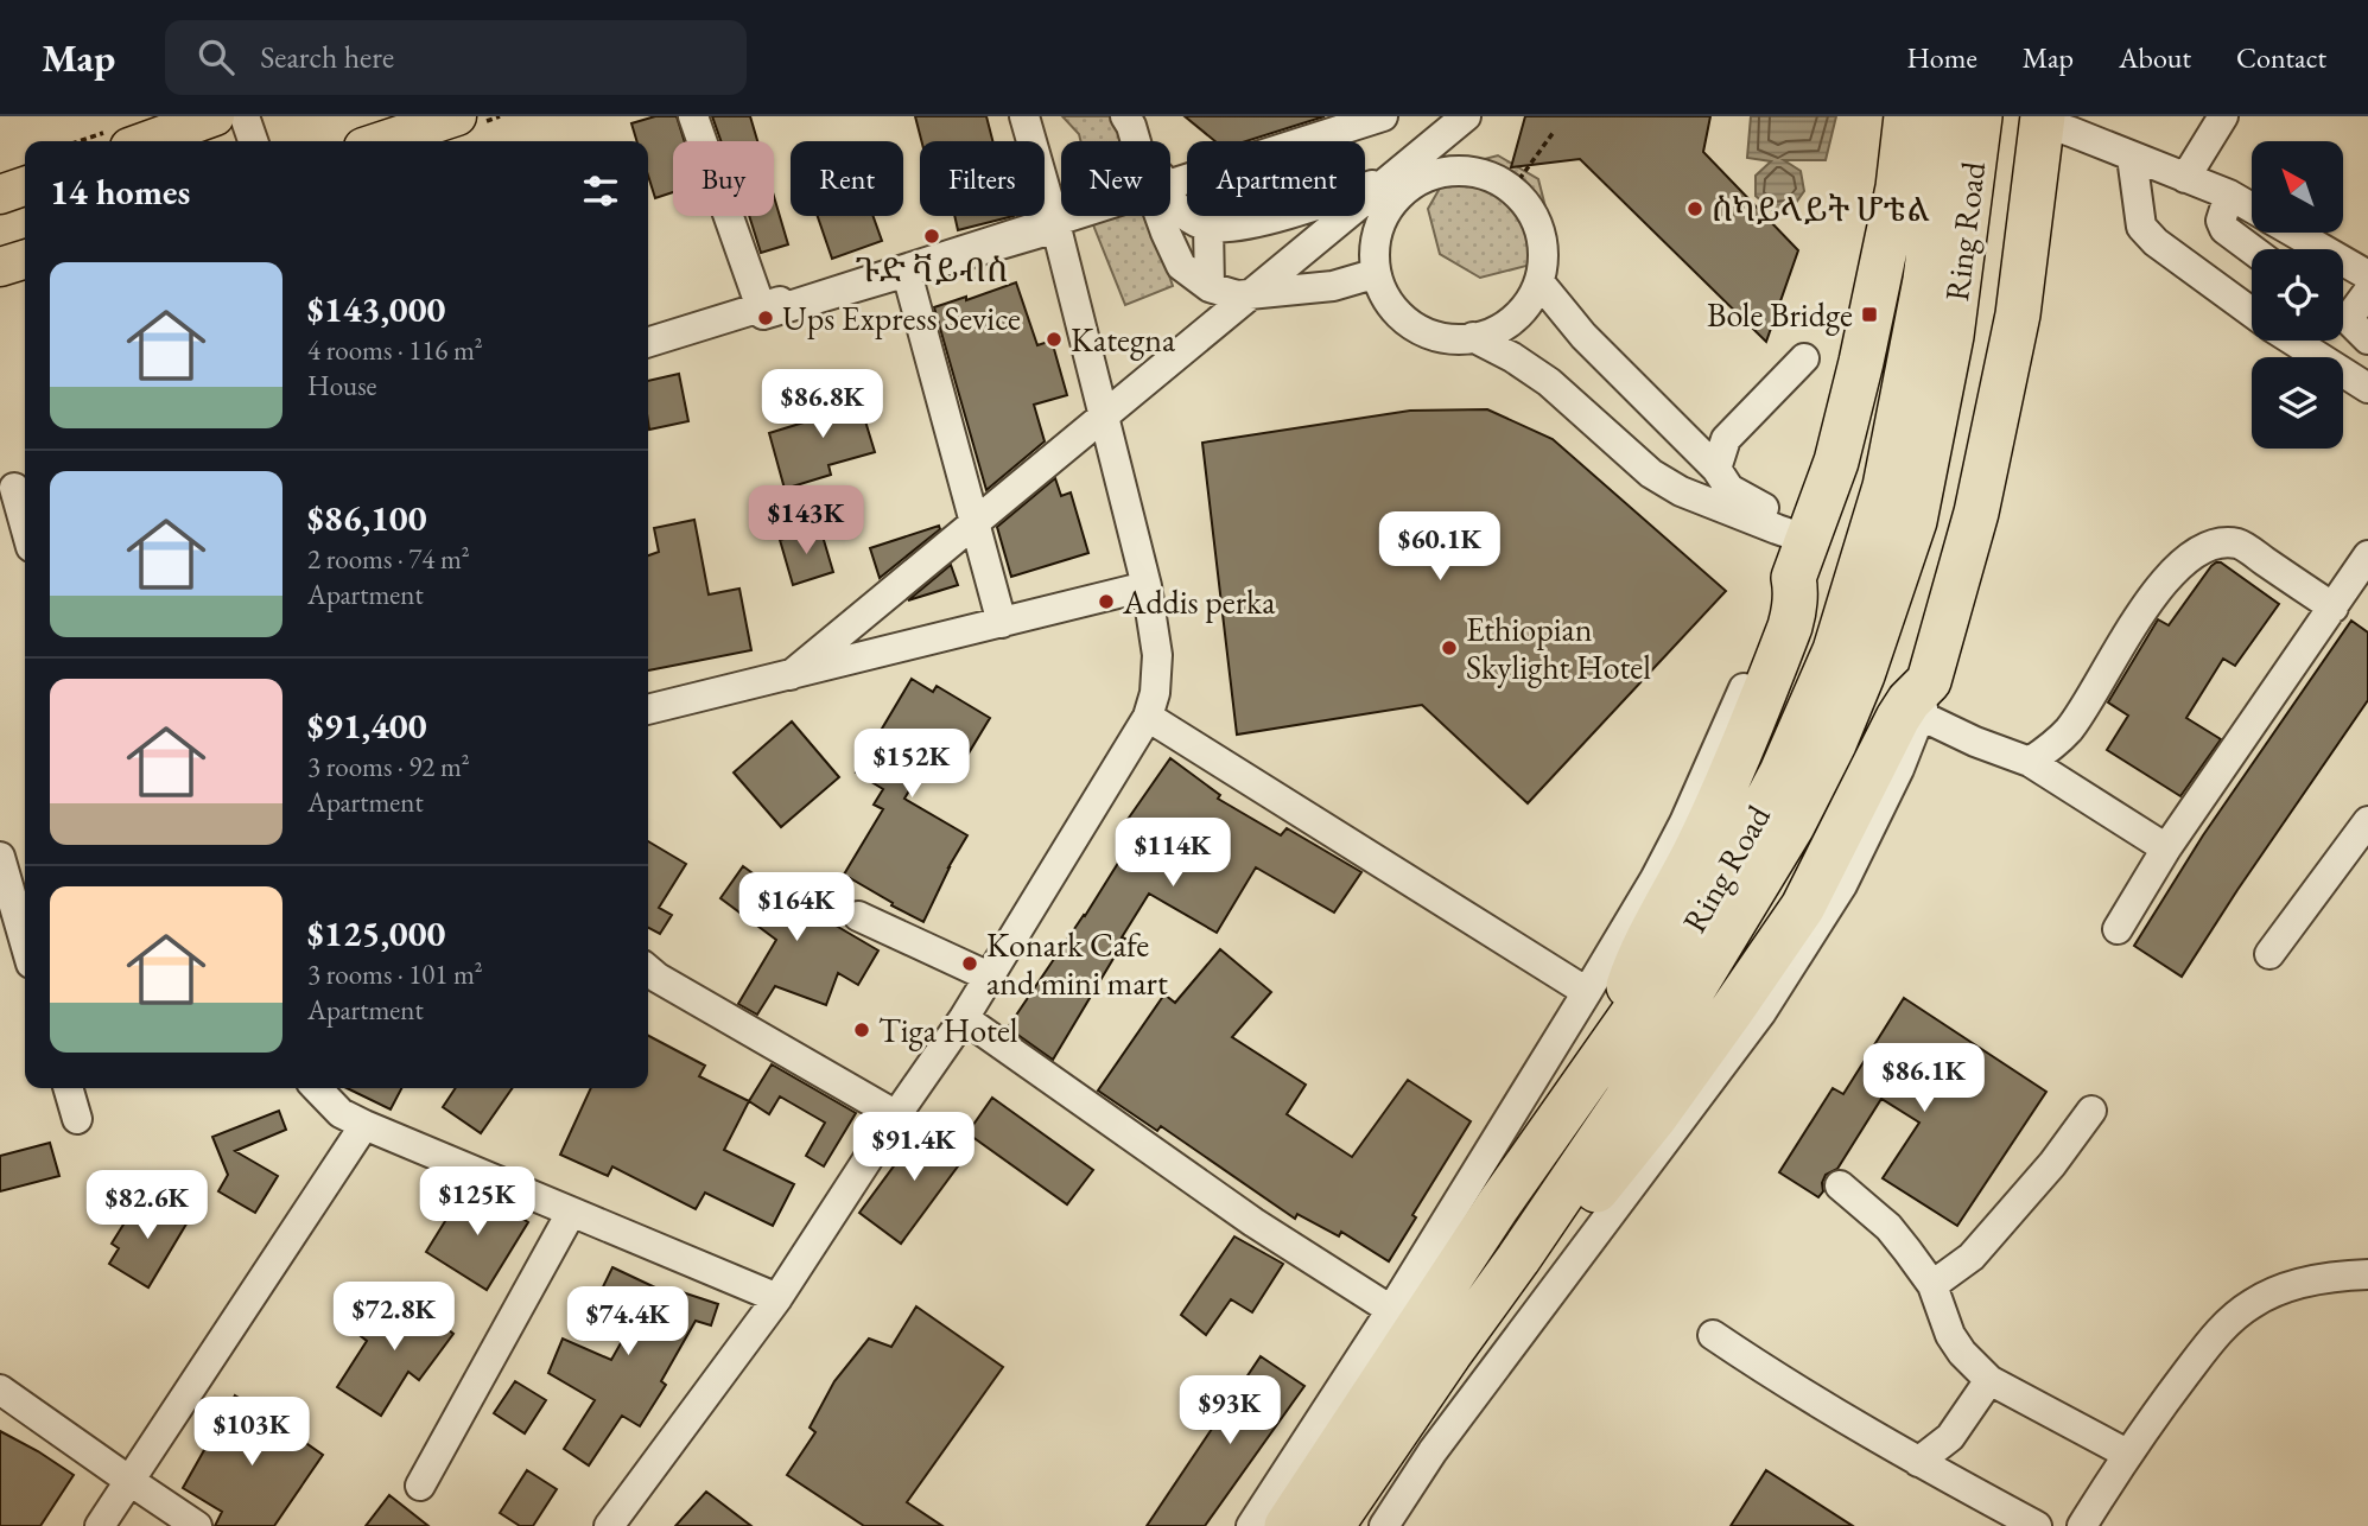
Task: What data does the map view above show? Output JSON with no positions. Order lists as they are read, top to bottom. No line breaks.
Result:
{"streets":{"highway":["Ring Road"]},"places":{"other":["ስካይላይት ሆቴል","ጉድ ቫይብስ","Ups Express Sevice","Kategna","Addis perka","Ethiopian Skylight Hotel","Konark Cafe and mini mart","Tiga Hotel"],"transit":["Bole Bridge"]},"north":"top left","page":{"header":"Map","search":"Search here","nav":["Home","Map","About","Contact"],"chip":["Buy","Rent","Filters","New","Apartment"],"heading":"14 homes","list":[{"name":"$143,000","note":"4 rooms · 116 m² · House"},{"name":"$86,100","note":"2 rooms · 74 m² · Apartment"},{"name":"$91,400","note":"3 rooms · 92 m² · Apartment"},{"name":"$125,000","note":"3 rooms · 101 m² · Apartment"}],"price":["$86.8K","$143K","$60.1K","$152K","$114K","$164K","$86.1K","$91.4K","$125K","$82.6K","$72.8K","$74.4K","$93K","$103K"]}}
